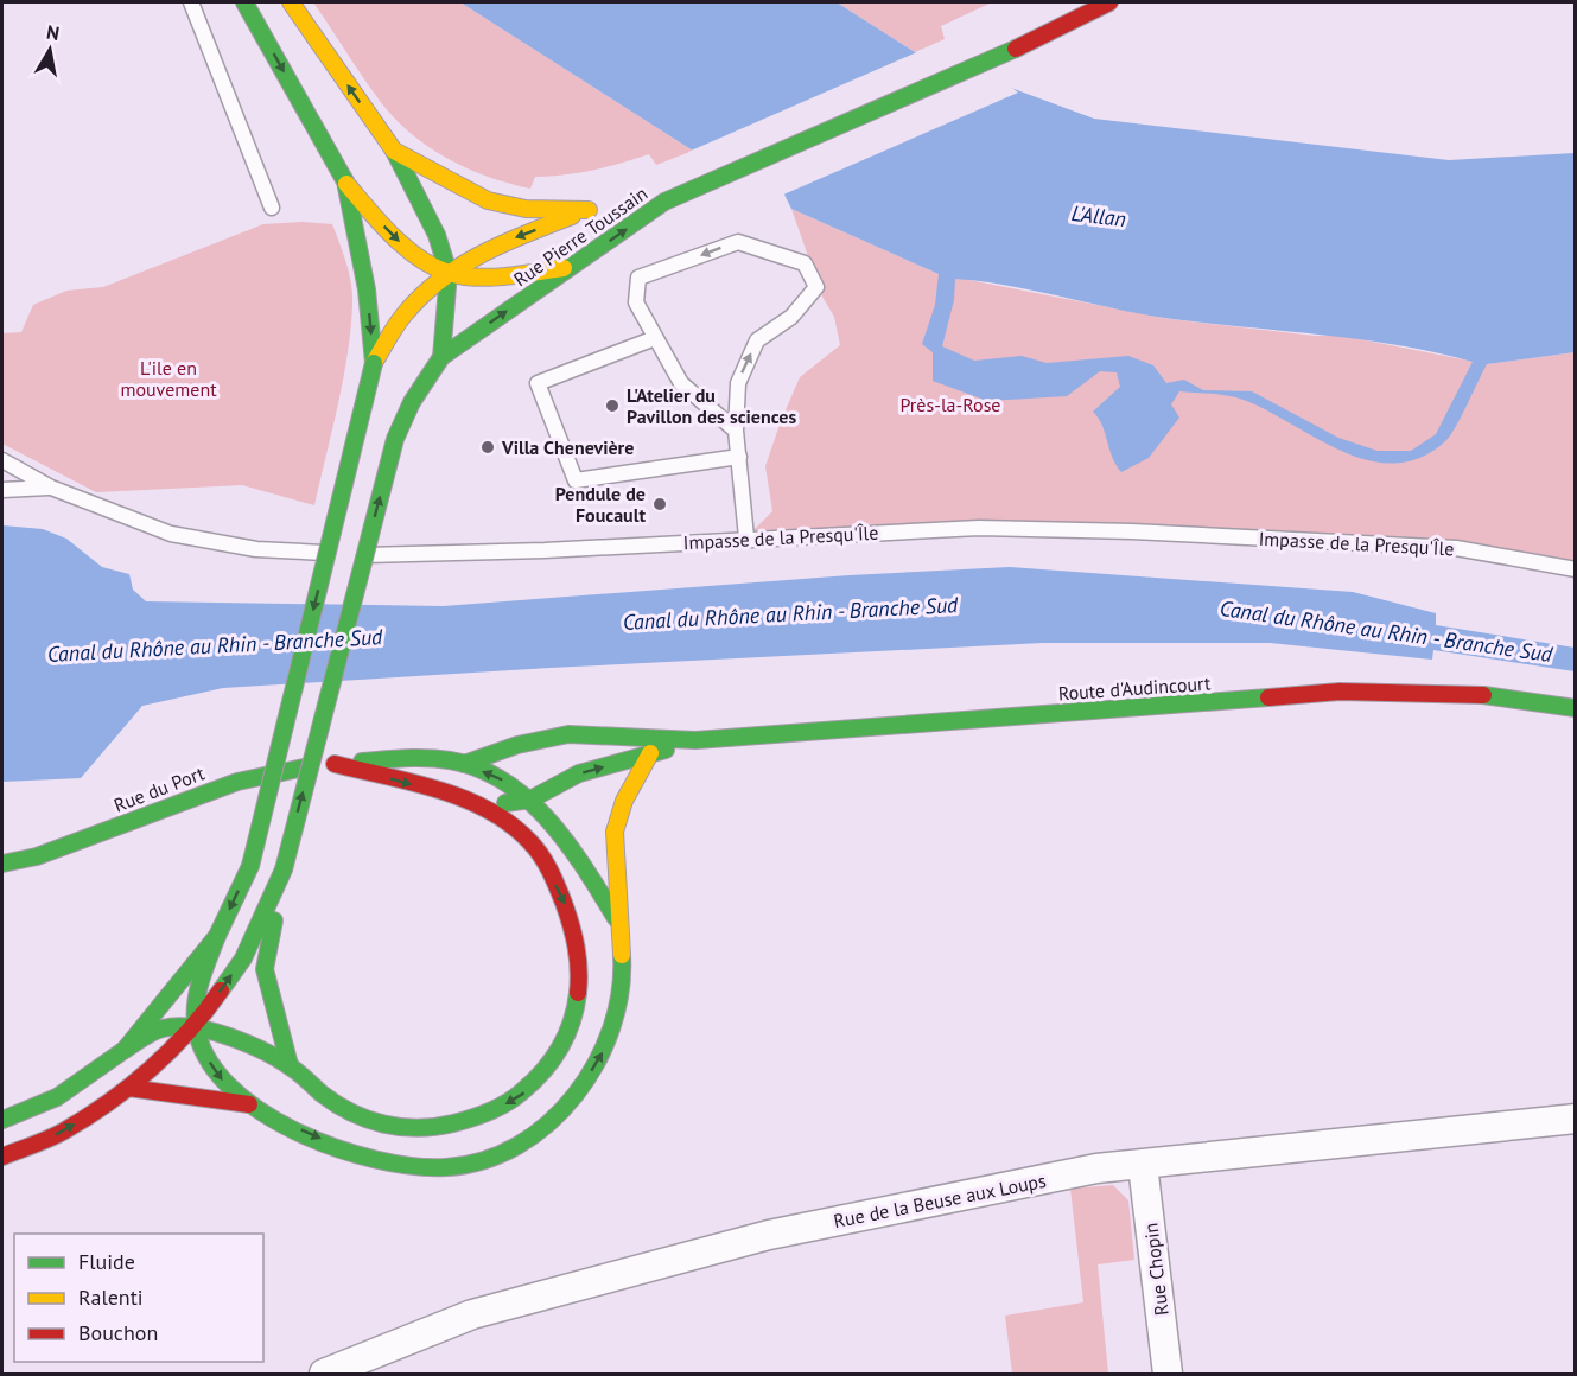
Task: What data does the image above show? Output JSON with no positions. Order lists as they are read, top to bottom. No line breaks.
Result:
{"streets":{"main road":["Rue Pierre Toussain","Route d'Audincourt","Rue du Port"],"street":["Rue de la Beuse aux Loups","Rue Chopin"],"lane":["Impasse de la Presqu'Île"]},"crossings":[["Rue de la Beuse aux Loups","Rue Chopin"]],"water":["L'Allan","Canal du Rhône au Rhin - Branche Sud"],"parks":["L'ile en mouvement","Près-la-Rose"],"places":["L'Atelier du Pavillon des sciences","Villa Chenevière","Pendule de Foucault"],"legend":["Fluide","Ralenti","Bouchon"],"north":"top"}
